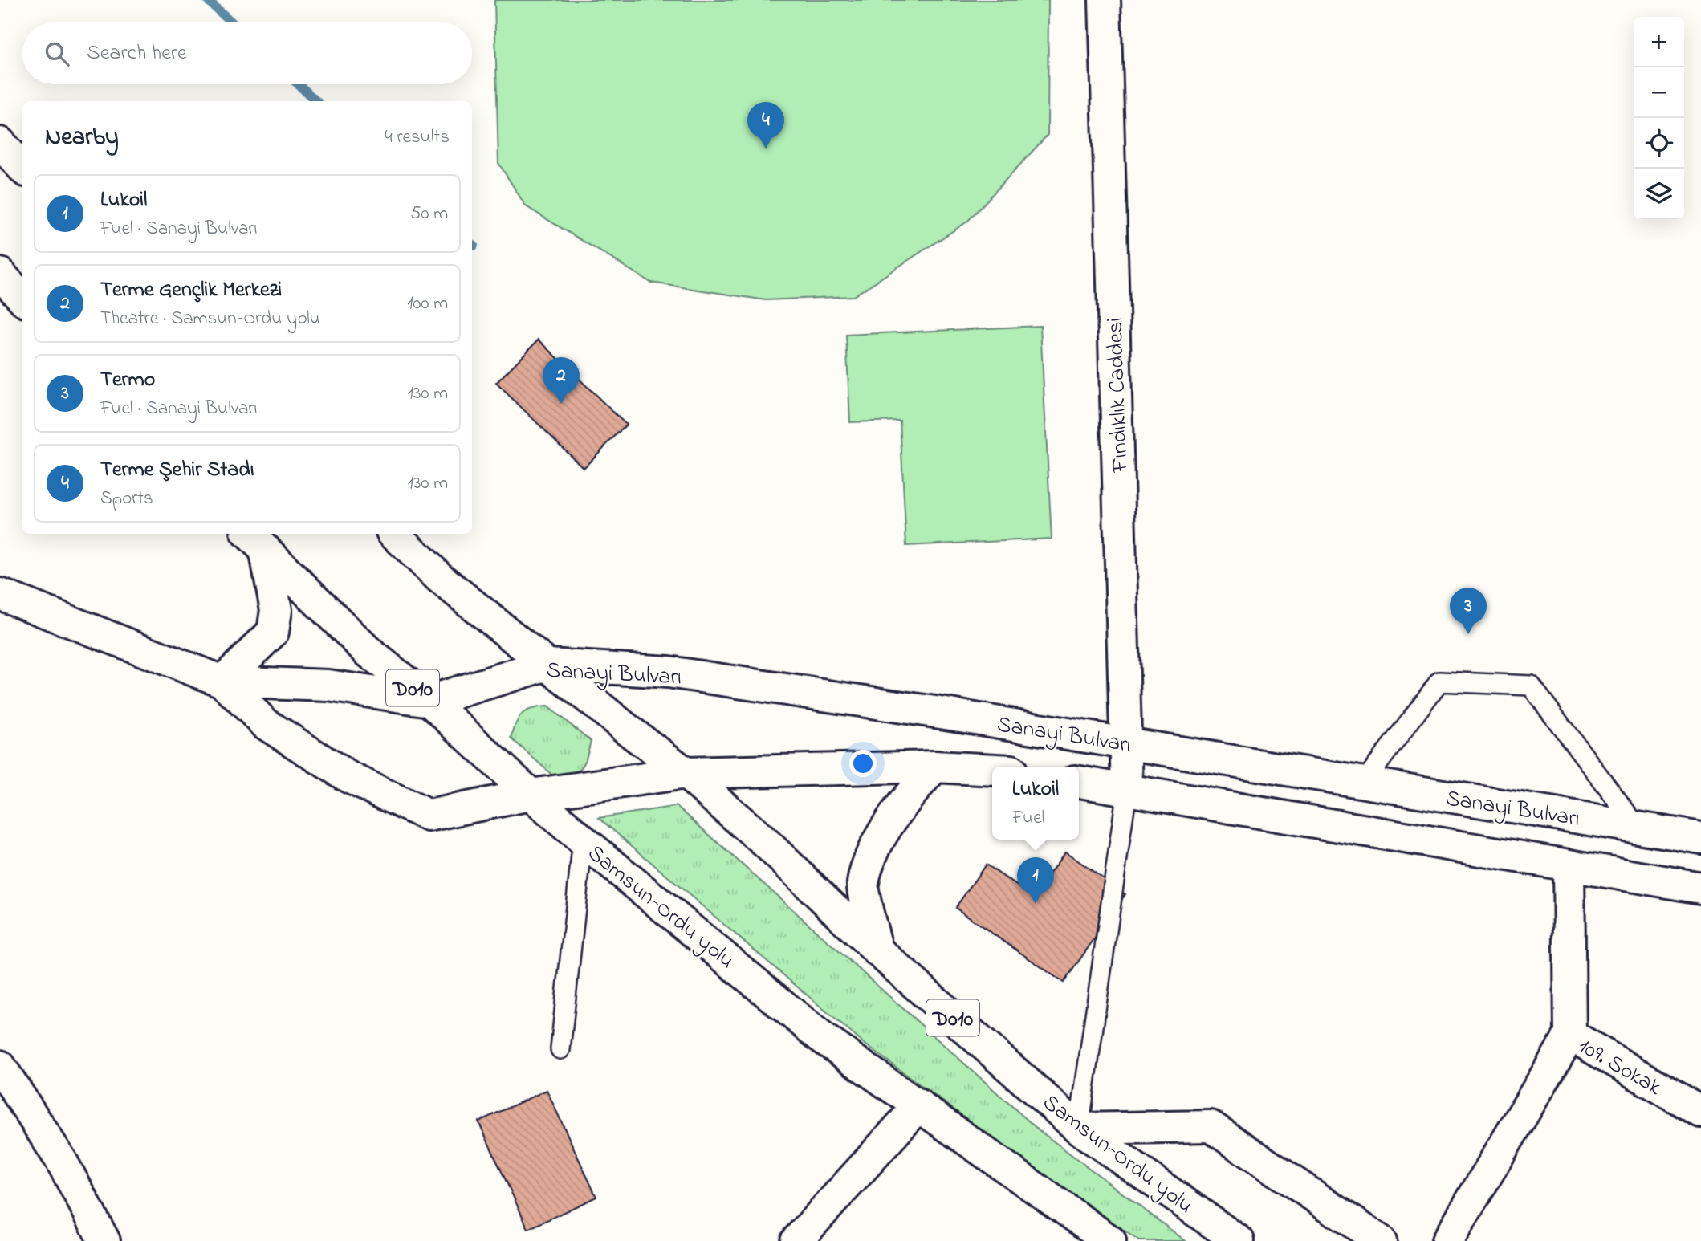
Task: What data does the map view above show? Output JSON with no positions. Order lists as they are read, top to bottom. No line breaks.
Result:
{"streets":{"main road":["Fındıklık Caddesi","Sanayi Bulvarı","D010","Samsun-Ordu yolu","109. Sokak"]},"crossings":[["Fındıklık Caddesi","Sanayi Bulvarı"],["Sanayi Bulvarı","Samsun-Ordu yolu"]],"page":{"map_buttons":["+","−"],"search":"Search here","heading":["Nearby","4 results"],"pins":["4","2","3","1"],"list":[{"mark":"1","name":"Lukoil","note":"Fuel · Sanayi Bulvarı","value":"50 m"},{"mark":"2","name":"Terme Gençlik Merkezi","note":"Theatre · Samsun-Ordu yolu","value":"100 m"},{"mark":"3","name":"Termo","note":"Fuel · Sanayi Bulvarı","value":"130 m"},{"mark":"4","name":"Terme Şehir Stadı","note":"Sports","value":"130 m"}],"popup":["Lukoil","Fuel"]}}
